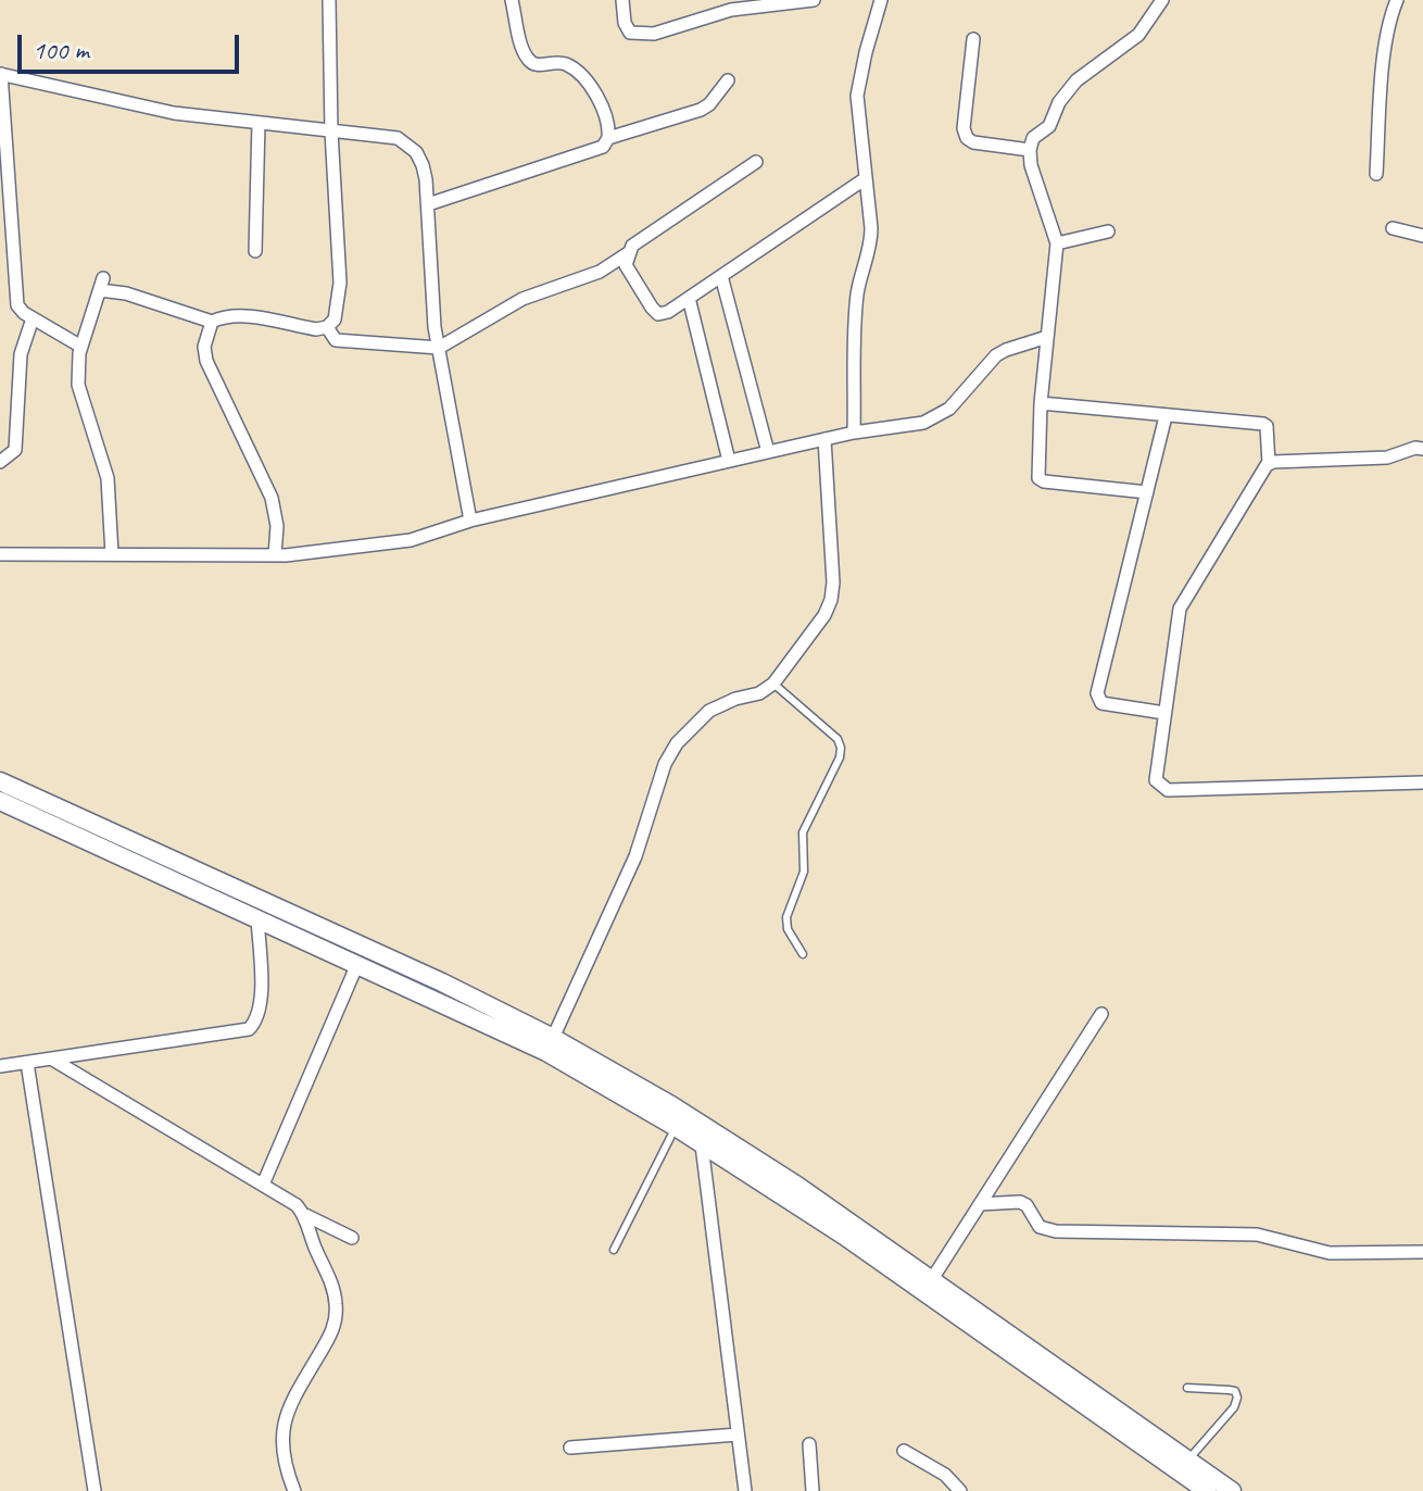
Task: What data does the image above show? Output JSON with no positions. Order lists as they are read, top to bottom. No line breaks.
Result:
{"scale_bar":"100 m"}
